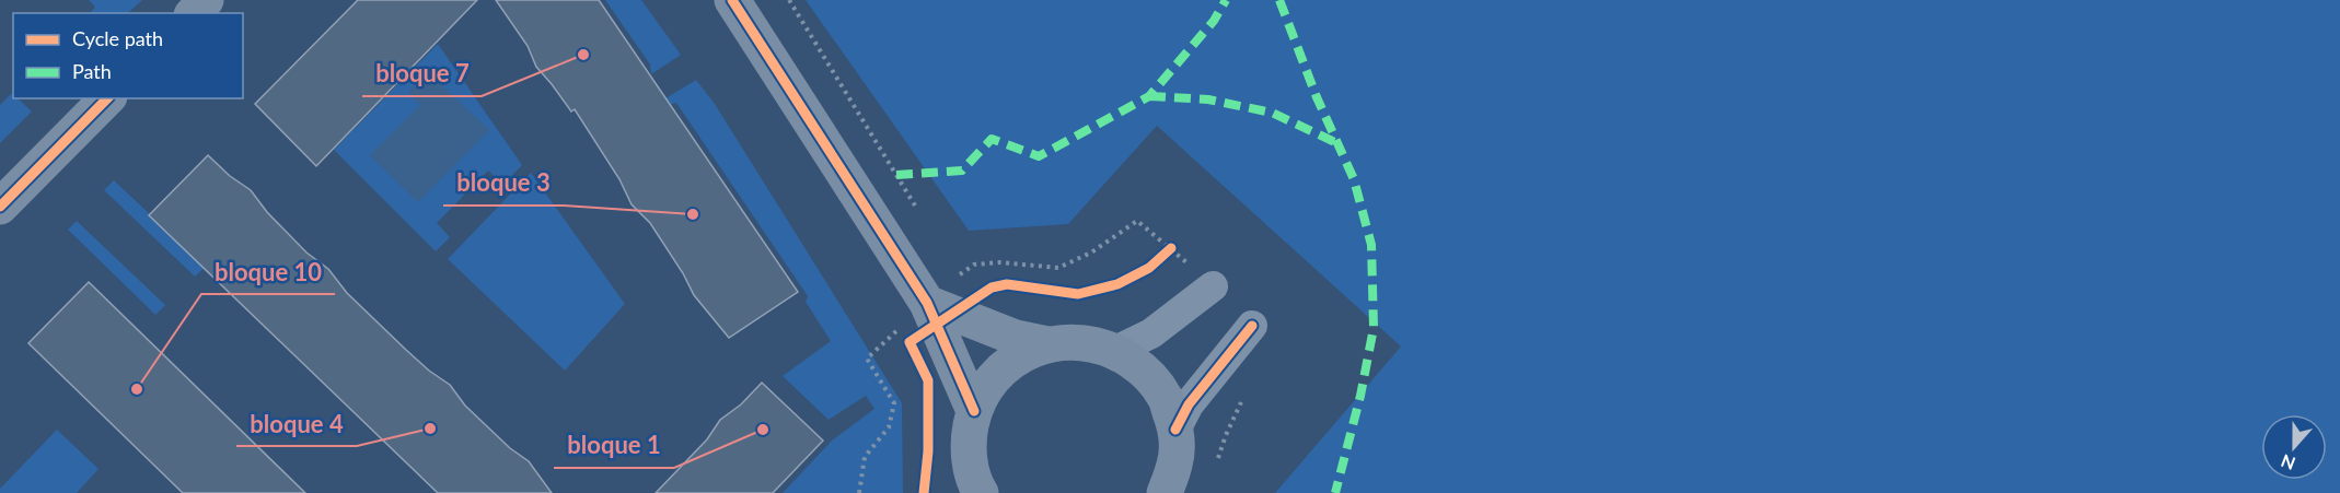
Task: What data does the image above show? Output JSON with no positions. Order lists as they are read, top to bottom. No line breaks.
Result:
{"places":["bloque 7","bloque 3","bloque 10","bloque 4","bloque 1"],"legend":["Cycle path","Path"],"north":"bottom"}
